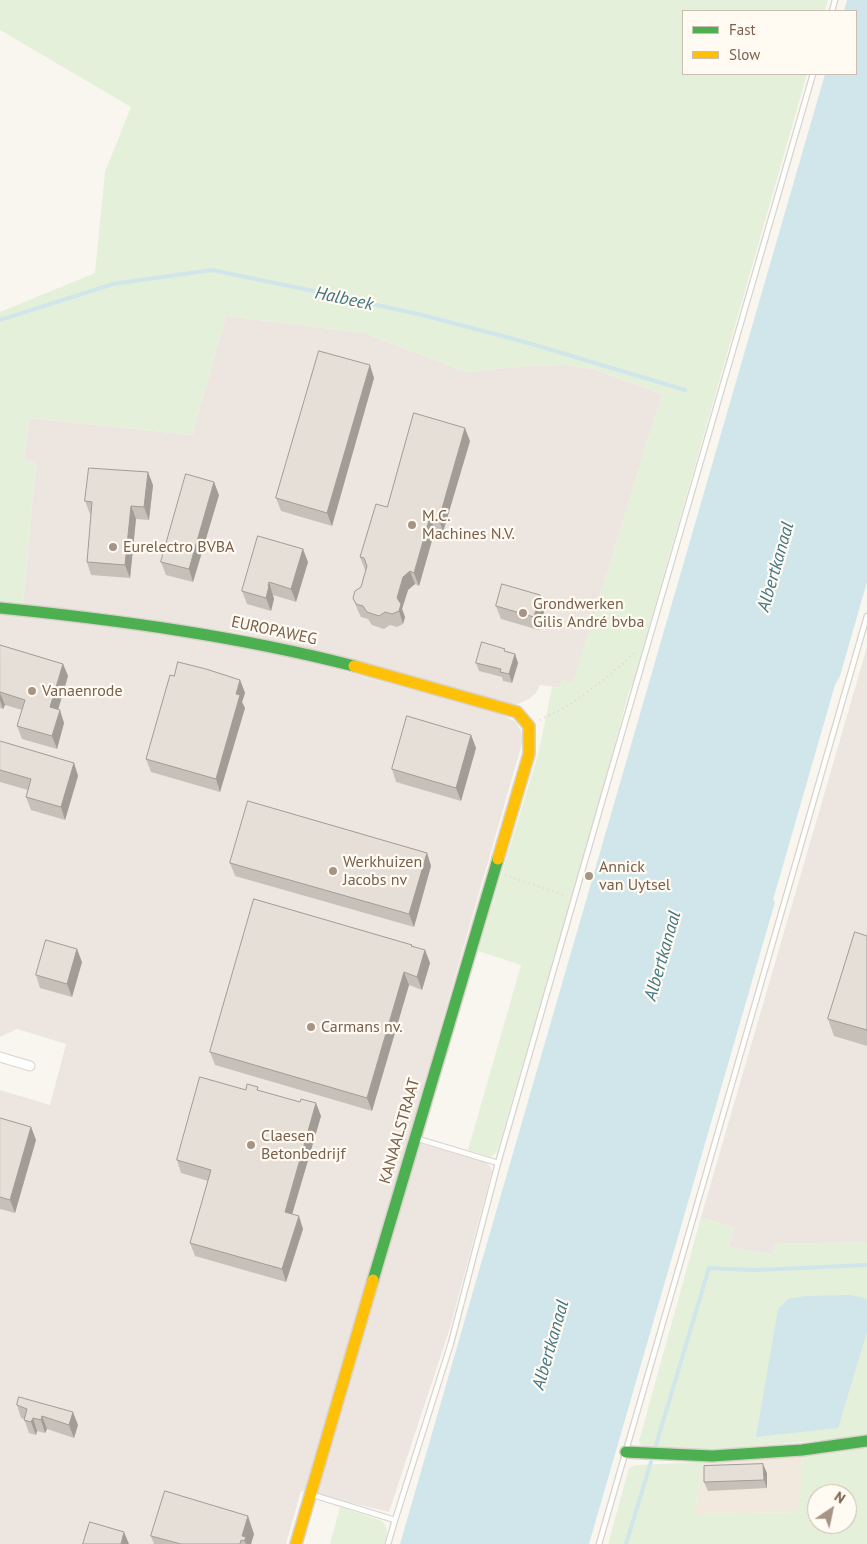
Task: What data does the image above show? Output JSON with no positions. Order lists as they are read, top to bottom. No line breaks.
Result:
{"streets":{"street":["EUROPAWEG","KANAALSTRAAT"]},"crossings":[["EUROPAWEG","KANAALSTRAAT"]],"water":["Halbeek","Albertkanaal"],"places":["M.C. Machines N.V.","Eurelectro BVBA","Grondwerken Gilis André bvba","Vanaenrode","Werkhuizen Jacobs nv","Annick van Uytsel","Carmans nv.","Claesen Betonbedrijf"],"legend":["Fast","Slow"],"north":"top right"}
